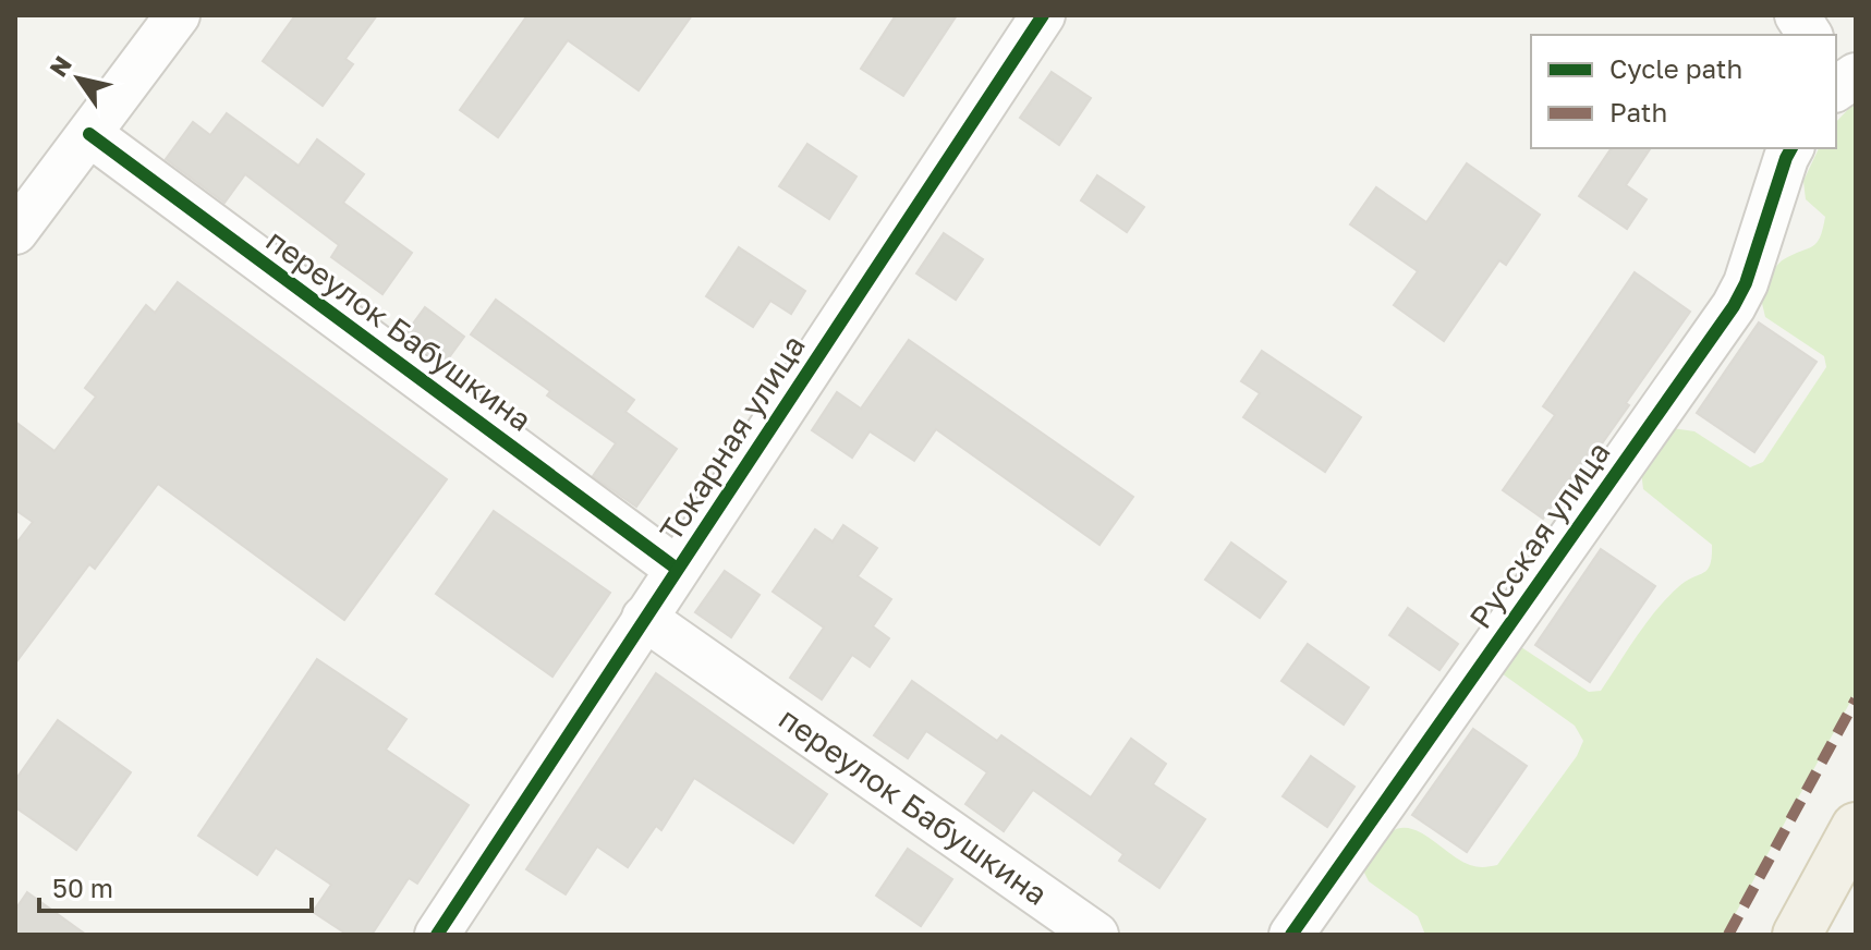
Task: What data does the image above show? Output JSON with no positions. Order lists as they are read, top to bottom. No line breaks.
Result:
{"streets":{"street":["переулок Бабушкина","Токарная улица","Русская улица"]},"crossings":[["переулок Бабушкина","Токарная улица"]],"legend":["Cycle path","Path"],"scale_bar":"50 m","north":"top left"}
